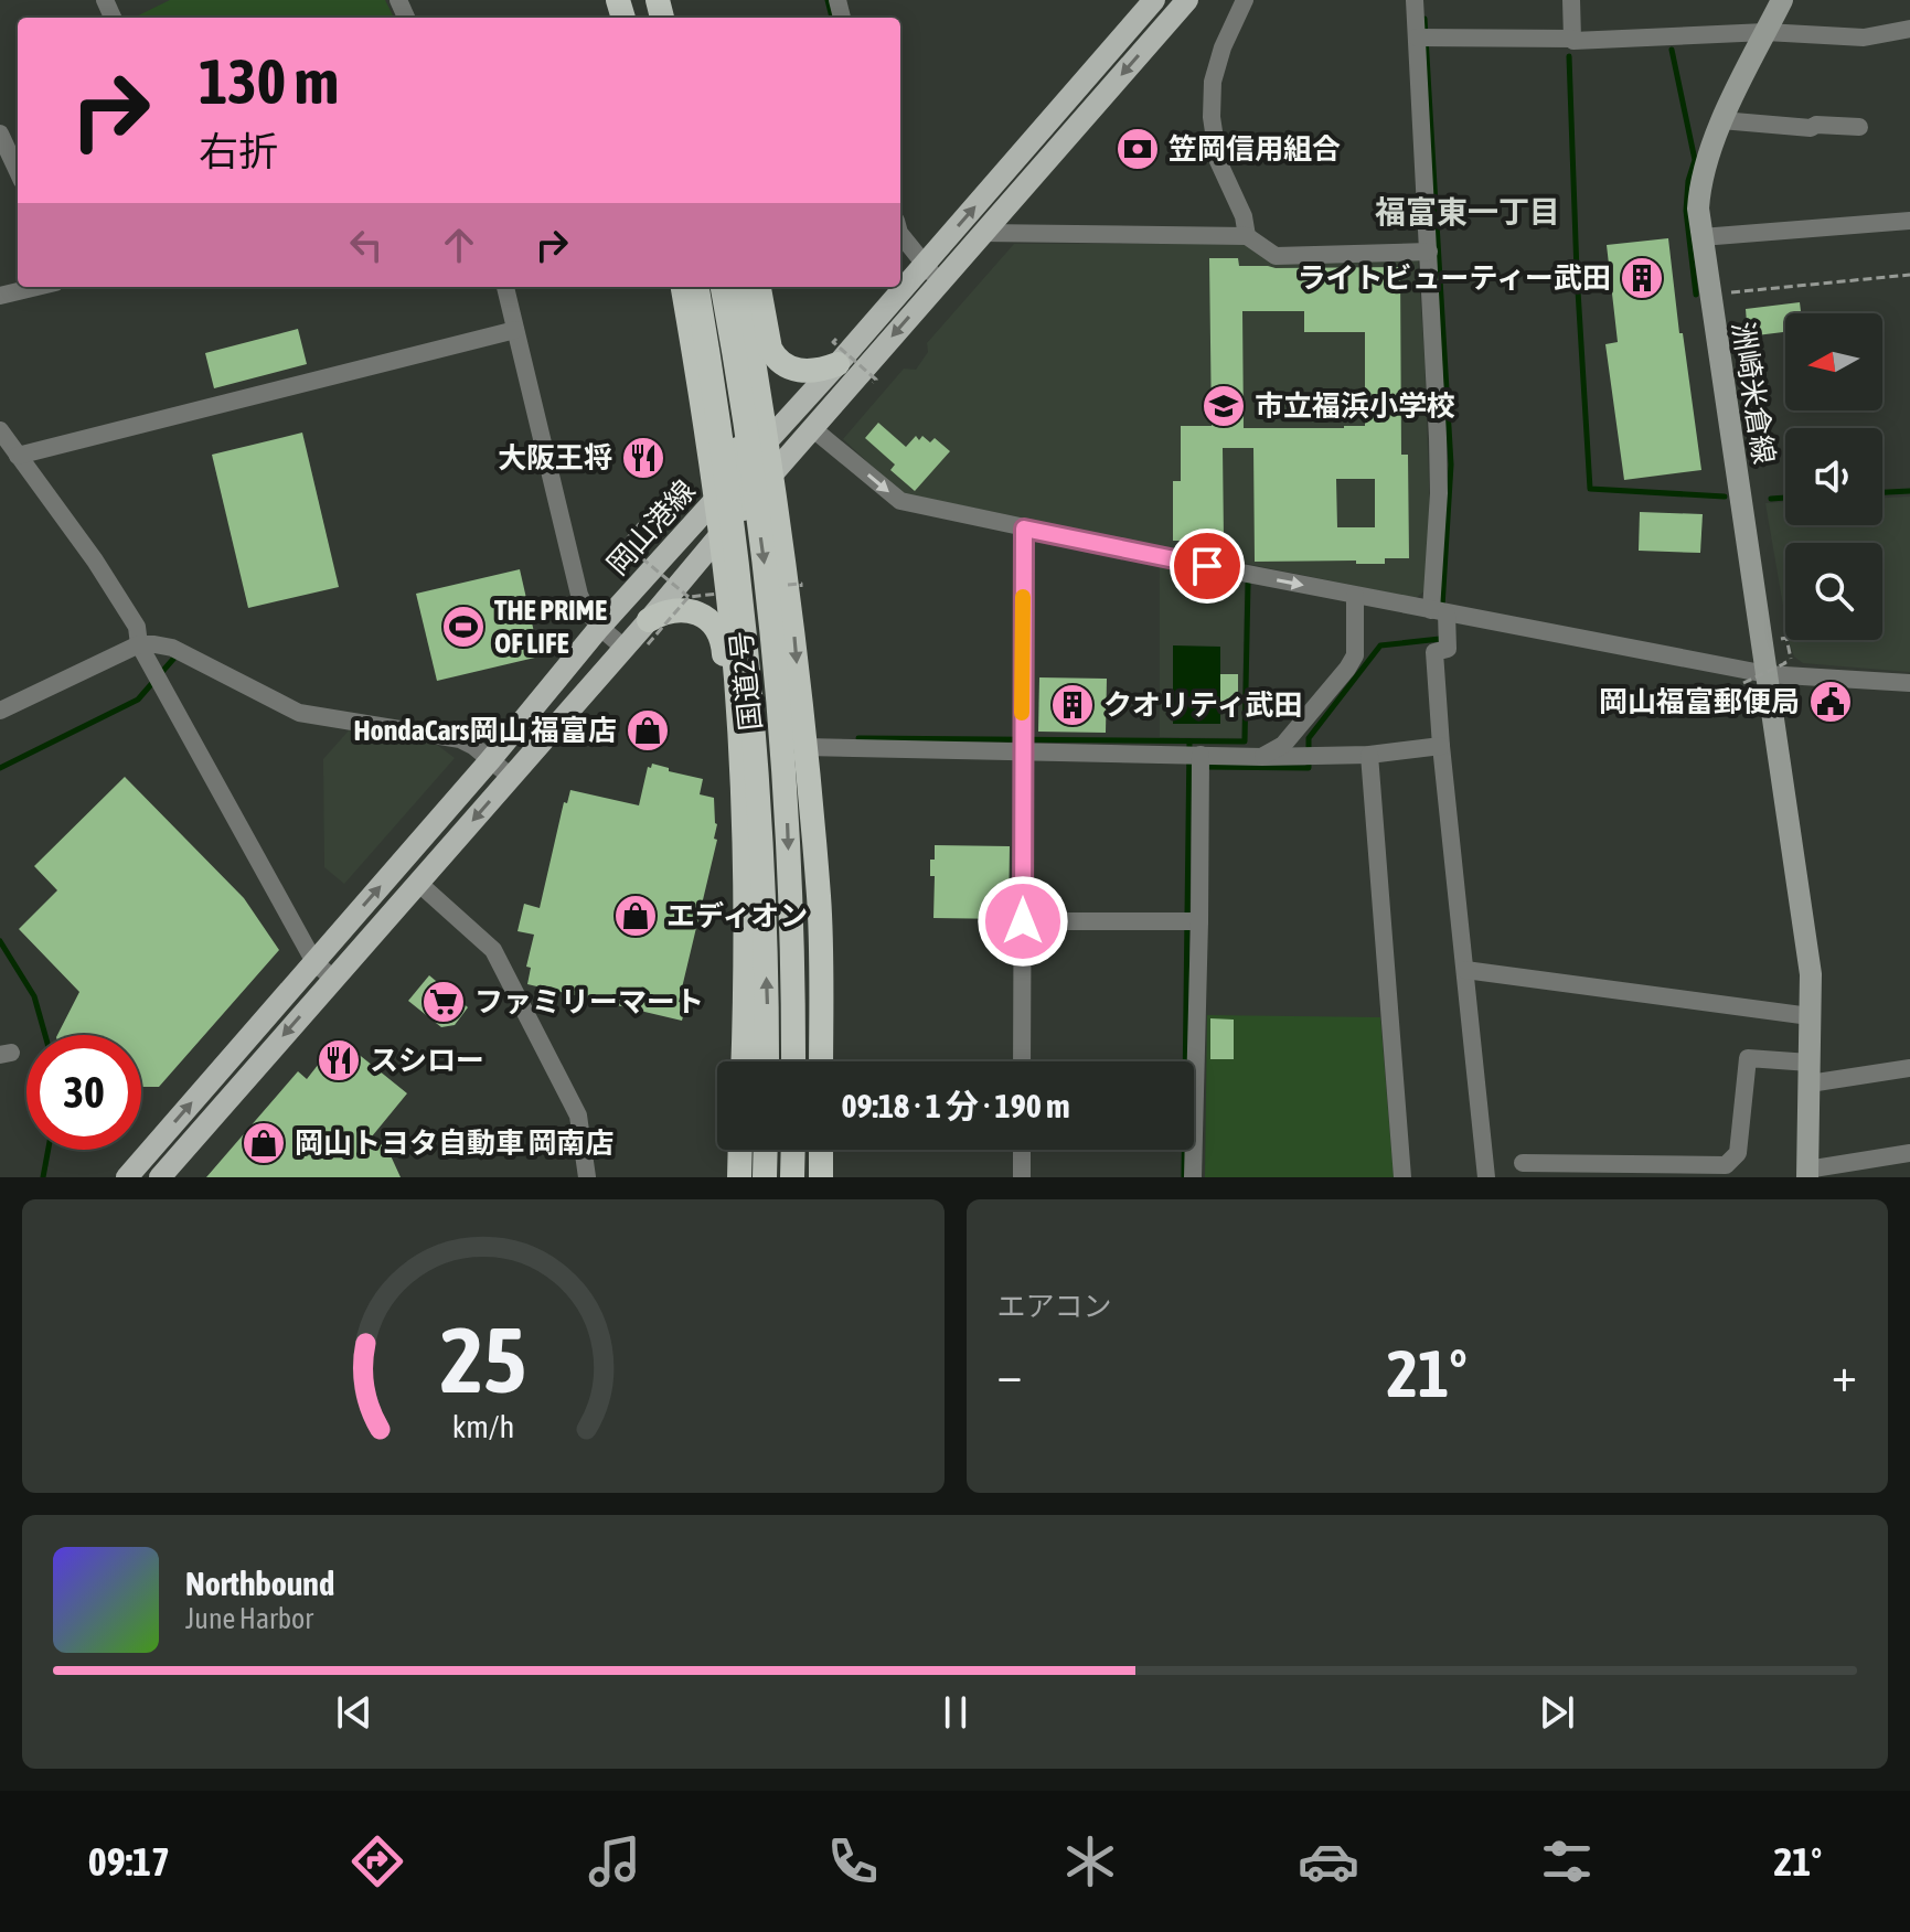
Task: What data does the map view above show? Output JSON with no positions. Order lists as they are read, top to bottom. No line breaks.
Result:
{"streets":{"highway":["国道2号"],"main road":["洲崎米倉線","岡山港線"]},"districts":["福富東一丁目"],"places":{"bank":["笠岡信用組合"],"building":["ライトビューティー武田","クオリティ武田"],"school or university":["市立福浜小学校"],"restaurant":["大阪王将","スシロー"],"sports":["THE PRIME OF LIFE"],"public building":["岡山福富郵便局"],"shop":["HondaCars岡山 福富店","エディオン","岡山トヨタ自動車 岡南店"],"supermarket":["ファミリーマート"]},"north":"left","page":{"turn":["130 m","右折"],"limit":"30","trip":"09:18 · 1 分 · 190 m","tile":"エアコン","heat":["−","21°","+"],"song":["Northbound","June Harbor"],"tabs":["09:17","21°"],"gauge":["25","km/h"]}}
